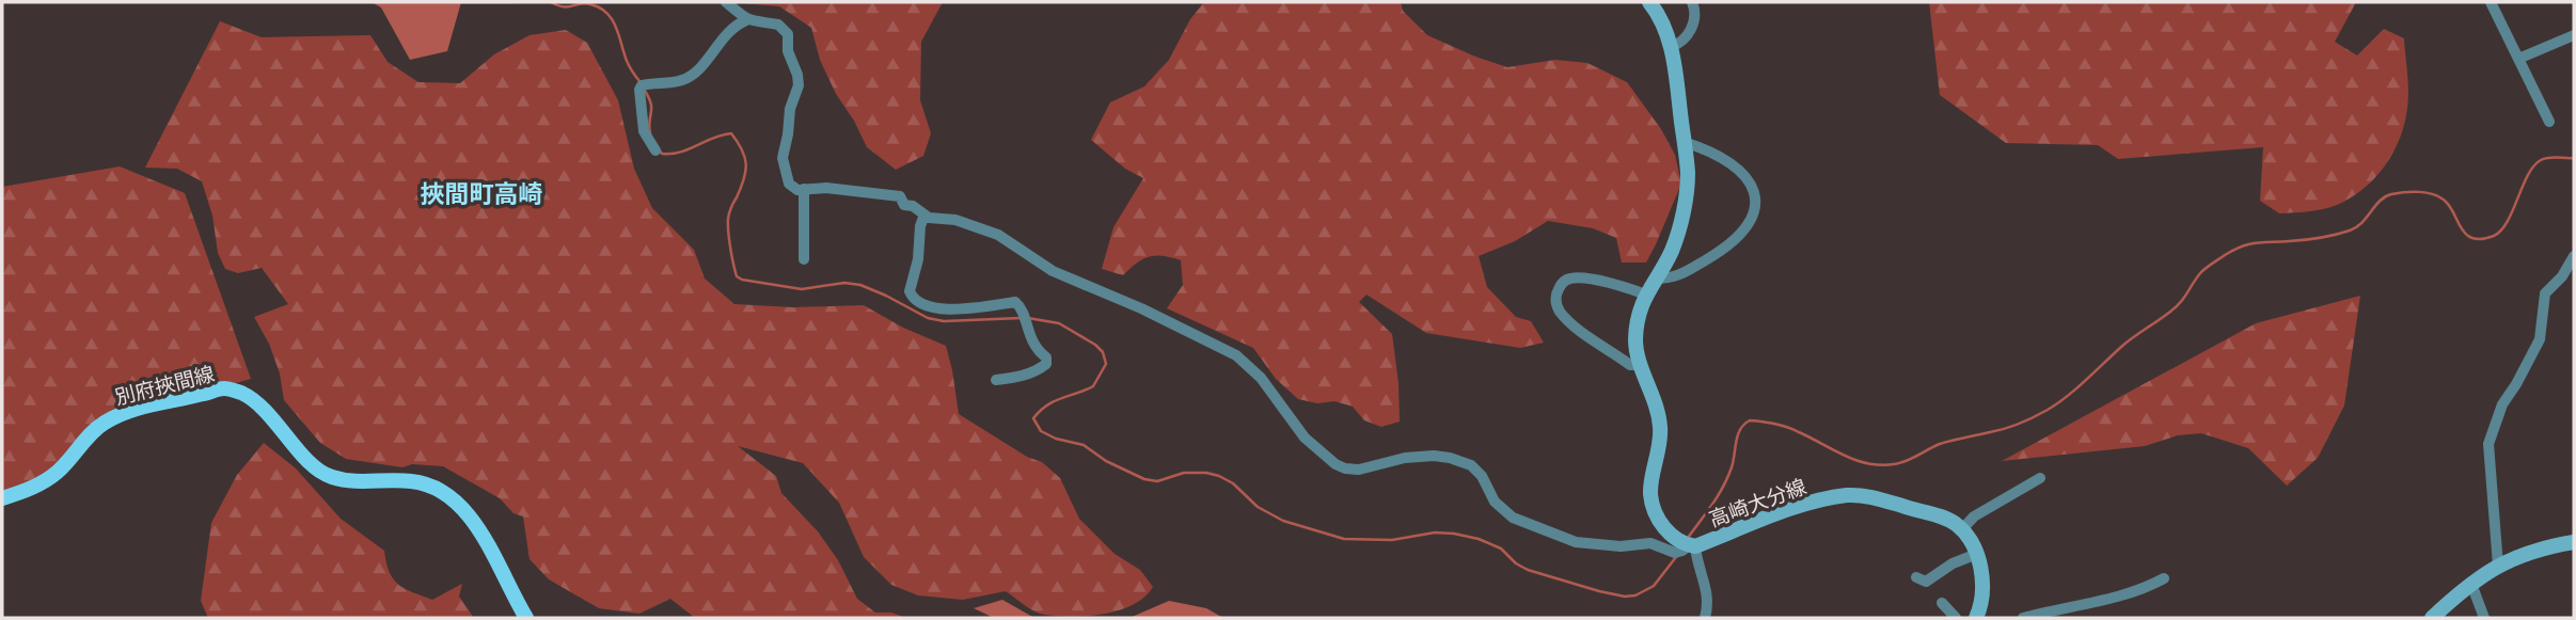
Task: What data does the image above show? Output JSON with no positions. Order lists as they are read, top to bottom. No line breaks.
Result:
{"streets":{"main road":["別府挾間線","高崎大分線"]},"districts":["挾間町高崎"]}
